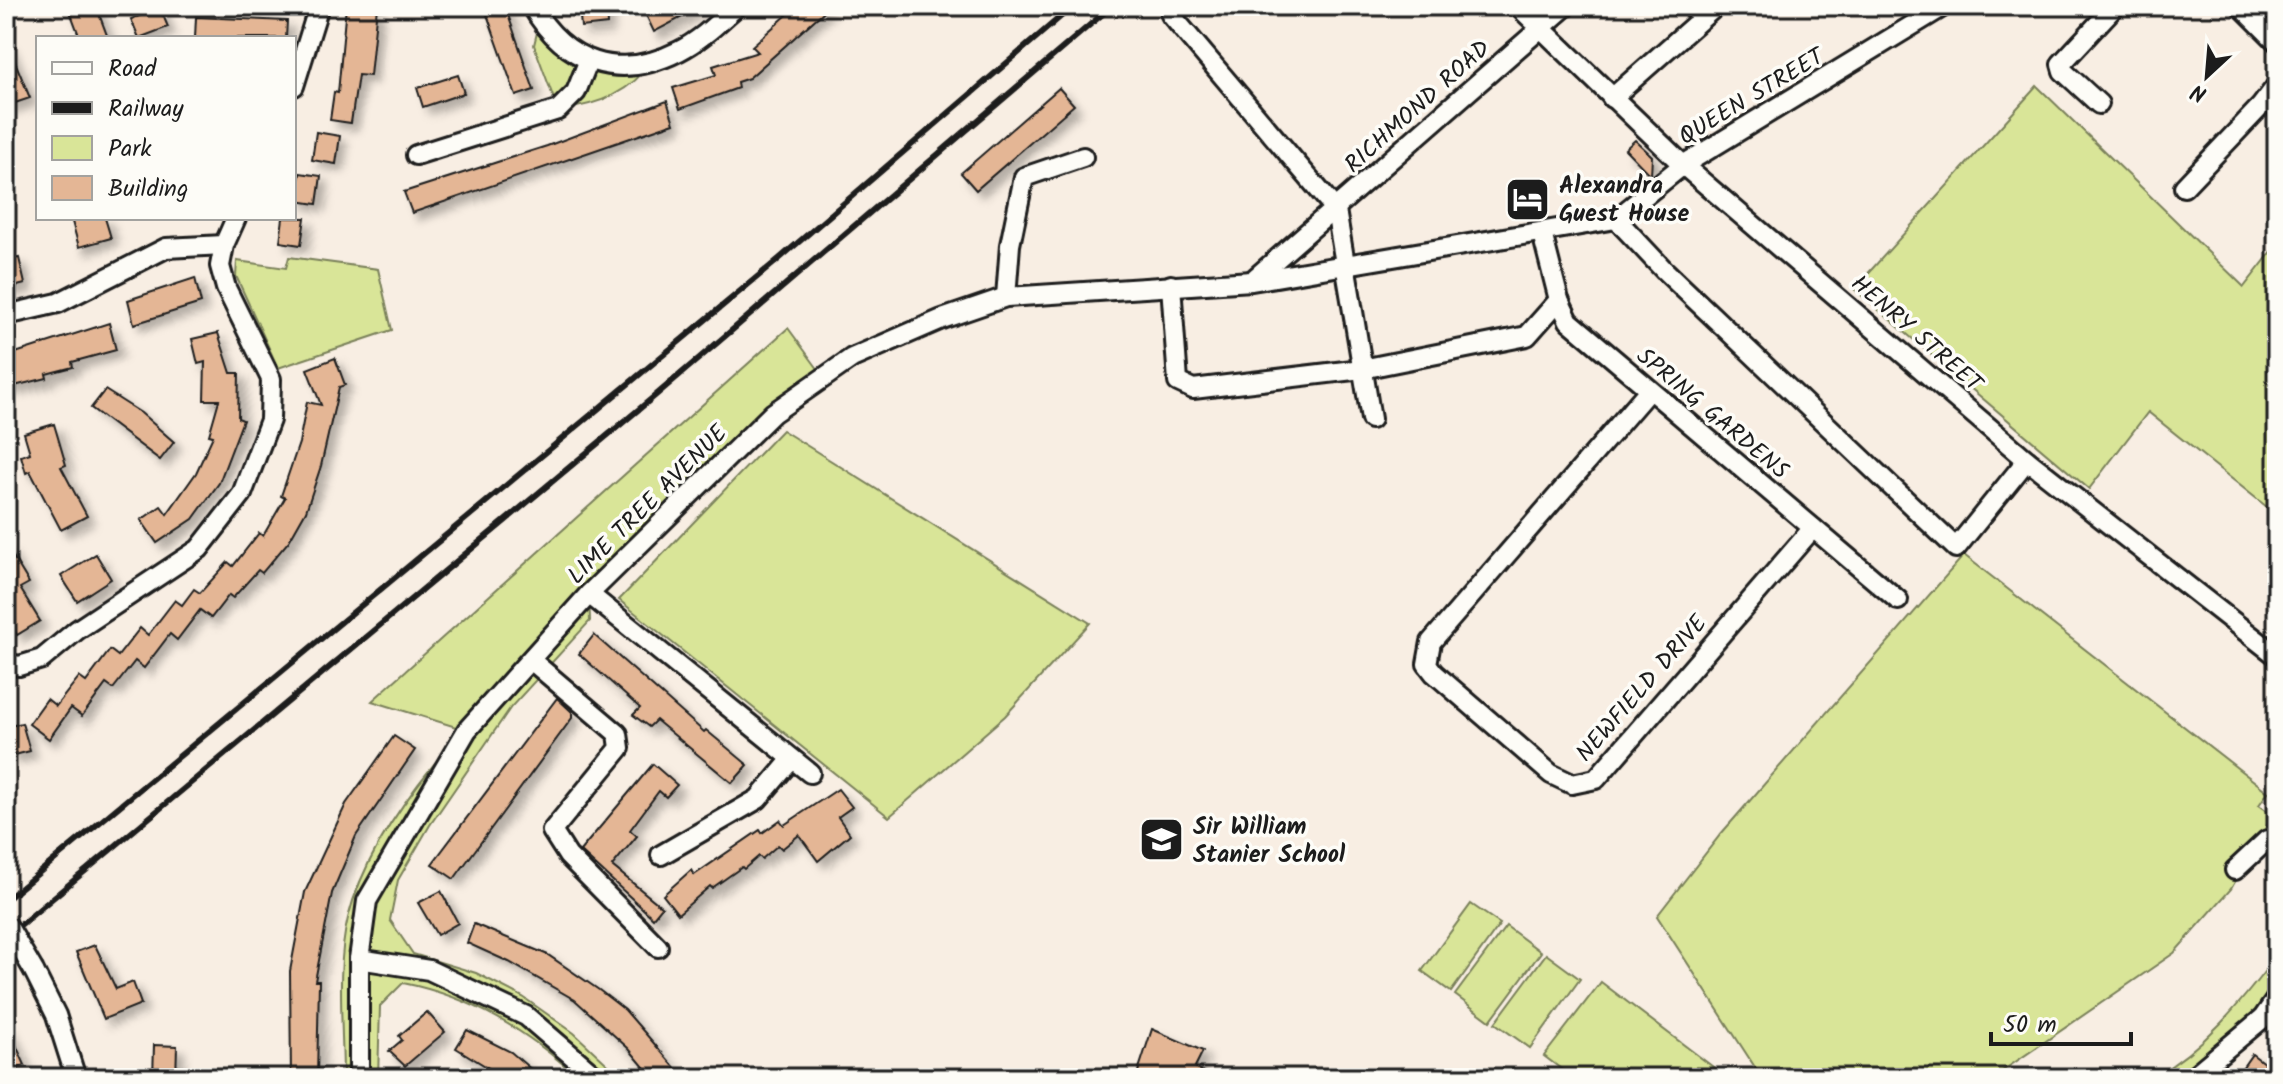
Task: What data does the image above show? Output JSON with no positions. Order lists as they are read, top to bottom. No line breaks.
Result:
{"streets":{"street":["QUEEN STREET","RICHMOND ROAD","HENRY STREET","SPRING GARDENS","LIME TREE AVENUE","NEWFIELD DRIVE"]},"crossings":[["QUEEN STREET","RICHMOND ROAD"],["QUEEN STREET","HENRY STREET"],["QUEEN STREET","SPRING GARDENS"],["QUEEN STREET","LIME TREE AVENUE"],["RICHMOND ROAD","HENRY STREET"],["RICHMOND ROAD","LIME TREE AVENUE"],["SPRING GARDENS","NEWFIELD DRIVE"]],"places":{"hotel":["Alexandra Guest House"],"school or university":["Sir William Stanier School"]},"legend":["Road","Railway","Park","Building"],"scale_bar":"50 m","north":"bottom left"}
